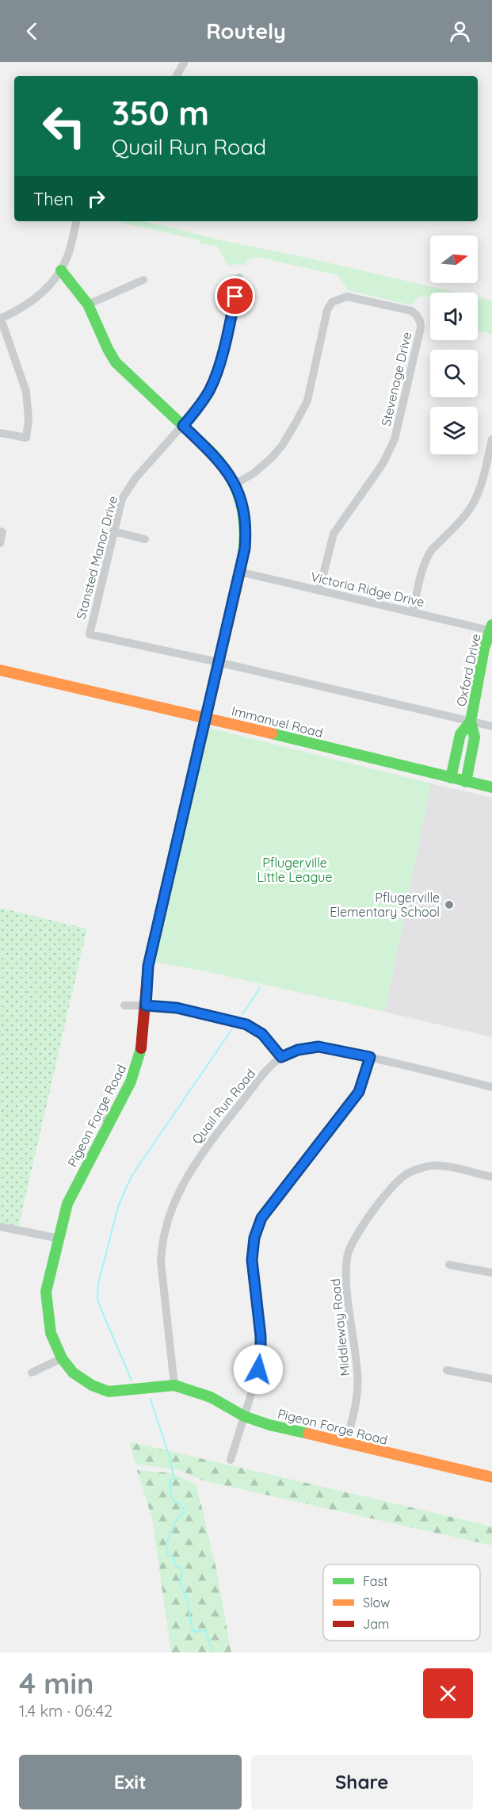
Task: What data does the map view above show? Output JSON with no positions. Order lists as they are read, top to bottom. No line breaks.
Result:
{"streets":{"street":["Stevenage Drive","Stansted Manor Drive","Victoria Ridge Drive","Oxford Drive","Immanuel Road","Quail Run Road","Pigeon Forge Road","Middleway Road"]},"crossings":[["Stevenage Drive","Victoria Ridge Drive"],["Stevenage Drive","Pigeon Forge Road"],["Stansted Manor Drive","Oxford Drive"],["Stansted Manor Drive","Pigeon Forge Road"],["Victoria Ridge Drive","Oxford Drive"],["Victoria Ridge Drive","Pigeon Forge Road"],["Immanuel Road","Pigeon Forge Road"],["Quail Run Road","Pigeon Forge Road"],["Pigeon Forge Road","Middleway Road"]],"parks":["Pflugerville Little League"],"places":["Pflugerville Elementary School"],"legend":["Fast","Slow","Jam"],"north":"right","page":{"header":"Routely","turn":["350 m","Quail Run Road"],"then":"Then","heading":["4 min","1.4 km · 06:42"],"buttons":["Exit","Share"]}}
